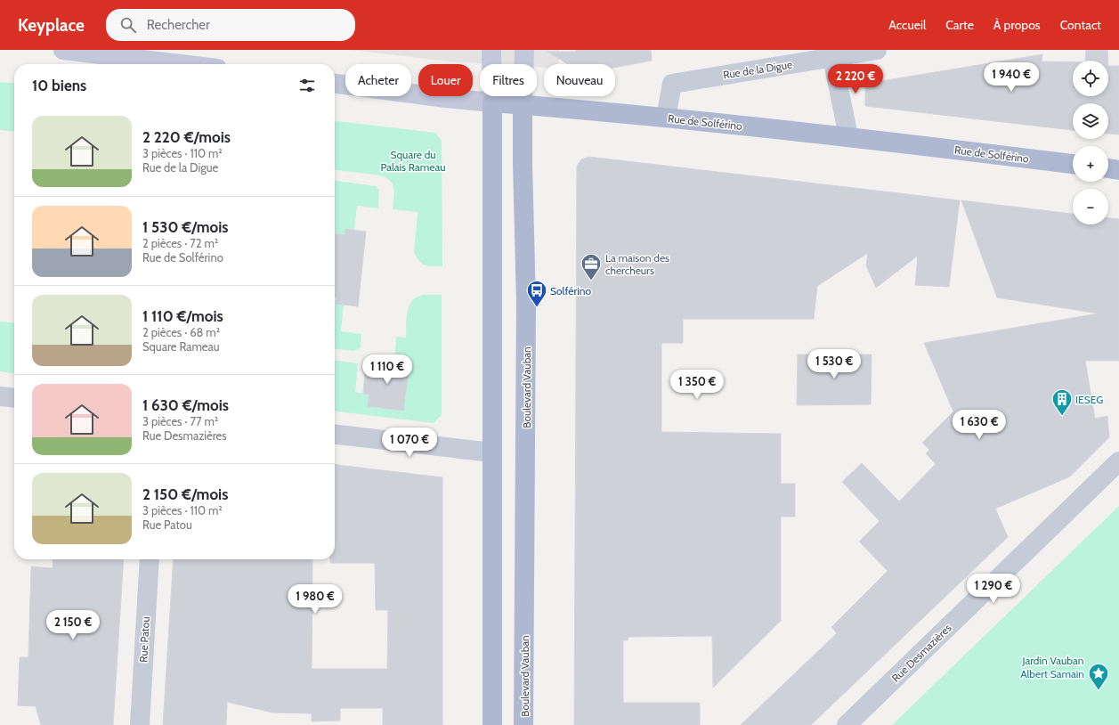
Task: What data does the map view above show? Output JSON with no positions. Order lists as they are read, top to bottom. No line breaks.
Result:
{"streets":{"main road":["Rue de Solférino","Boulevard Vauban"],"street":["Rue de la Digue","Rue Patou","Rue Desmazières"]},"crossings":[["Rue de la Digue","Rue de Solférino"],["Rue de Solférino","Boulevard Vauban"]],"parks":["Square du Palais Rameau","Jardin Vauban"],"places":{"office":["La maison des chercheurs"],"bus stop":["Solférino"],"building":["IESEG"],"place":["Albert Samain"]},"page":{"header":"Keyplace","search":"Rechercher","nav":["Accueil","Carte","À propos","Contact"],"map_buttons":["+","−"],"price":["1 940 €","2 220 €","1 530 €","1 110 €","1 350 €","1 630 €","1 070 €","1 290 €","1 980 €","2 150 €"],"chip":["Acheter","Louer","Filtres","Nouveau"],"heading":"10 biens","list":[{"name":"2 220 €/mois","note":"3 pièces · 110 m² · Rue de la Digue"},{"name":"1 530 €/mois","note":"2 pièces · 72 m² · Rue de Solférino"},{"name":"1 110 €/mois","note":"2 pièces · 68 m² · Square Rameau"},{"name":"1 630 €/mois","note":"3 pièces · 77 m² · Rue Desmazières"},{"name":"2 150 €/mois","note":"3 pièces · 110 m² · Rue Patou"}]}}
